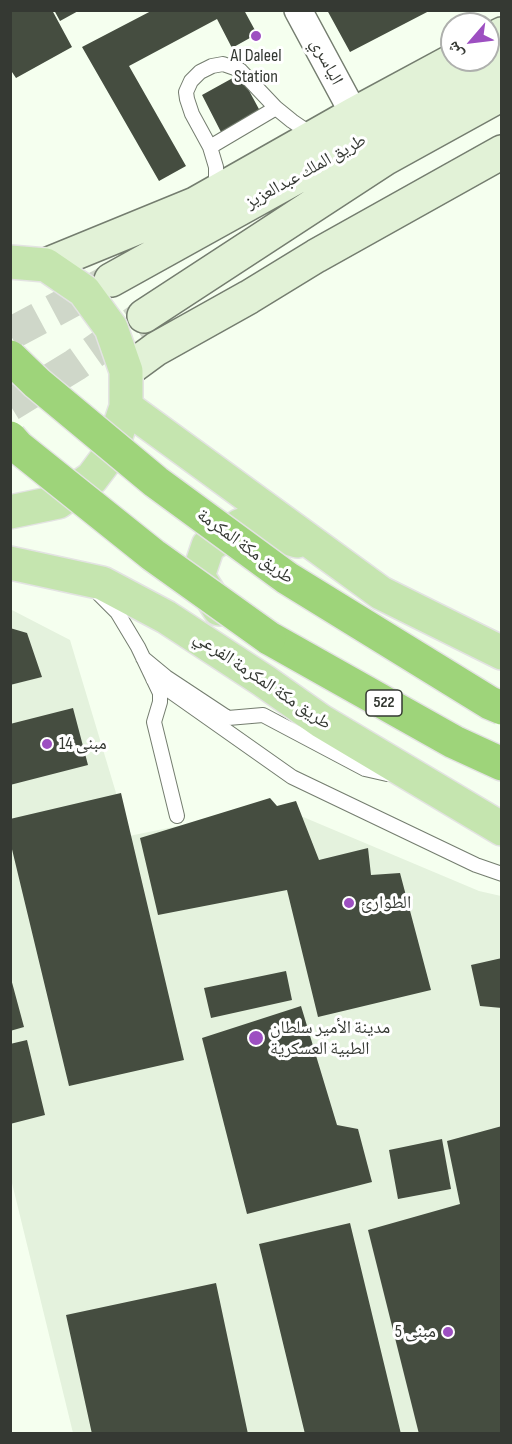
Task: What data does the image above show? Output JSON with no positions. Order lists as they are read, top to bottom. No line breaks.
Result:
{"streets":{"highway":["طريق مكة المكرمة","522"],"main road":["طريق الملك عبدالعزيز","طريق مكة المكرمة الفرعي"],"street":["الياسري"]},"places":["Al Daleel Station","مبنى 14","الطوارئ","مدينة الأمير سلطان الطبية العسكرية","مبنى 5"],"north":"bottom left"}
